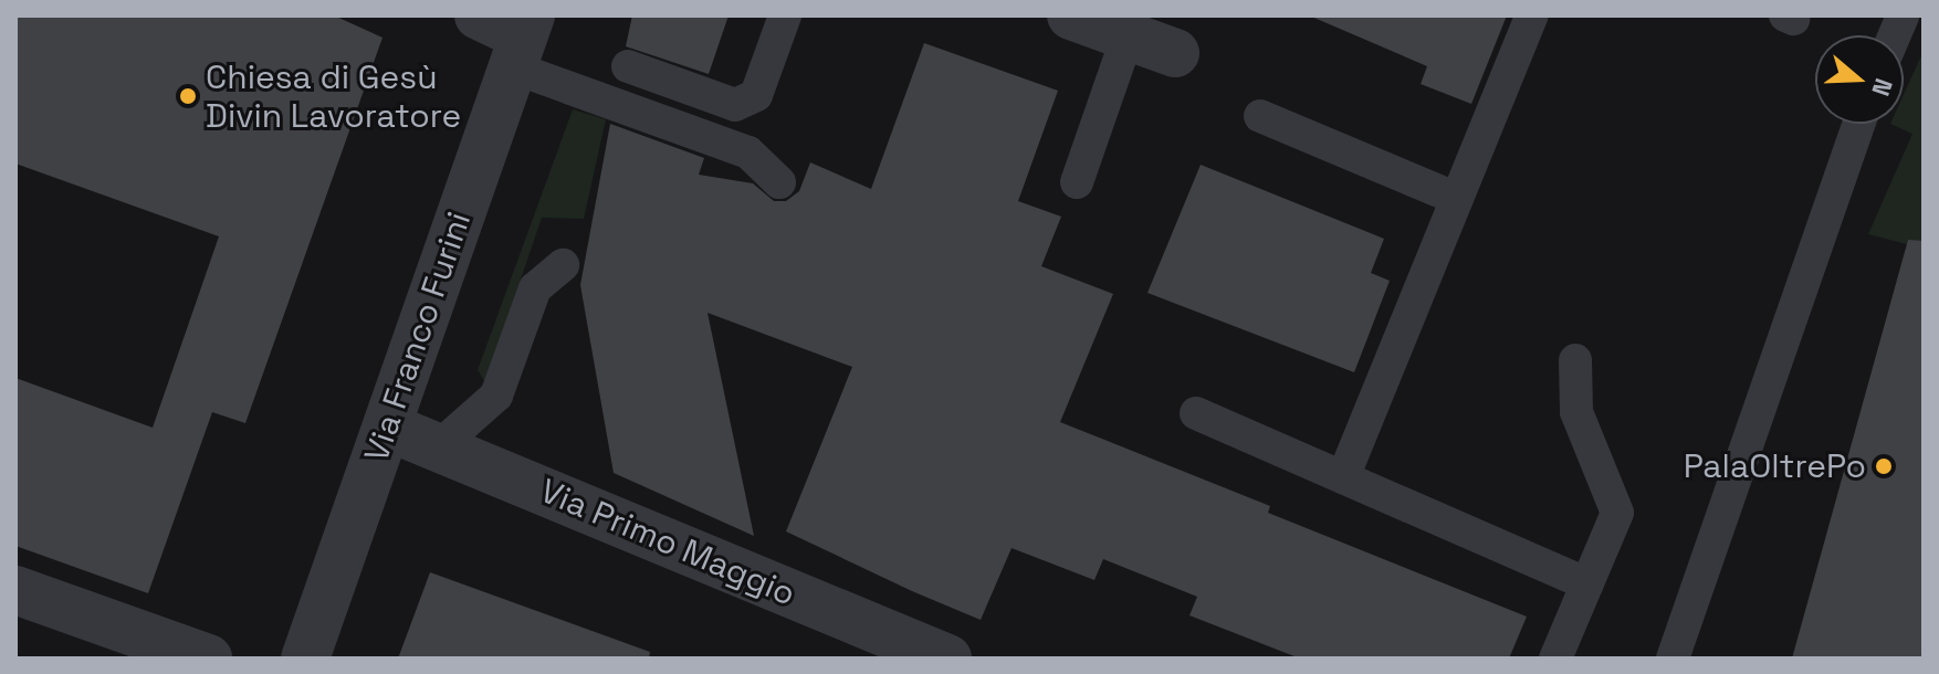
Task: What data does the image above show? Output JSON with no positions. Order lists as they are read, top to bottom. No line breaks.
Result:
{"streets":{"street":["Via Franco Furini","Via Primo Maggio"]},"crossings":[["Via Franco Furini","Via Primo Maggio"]],"places":["Chiesa di Gesù Divin Lavoratore","PalaOltrePo"],"north":"right"}
